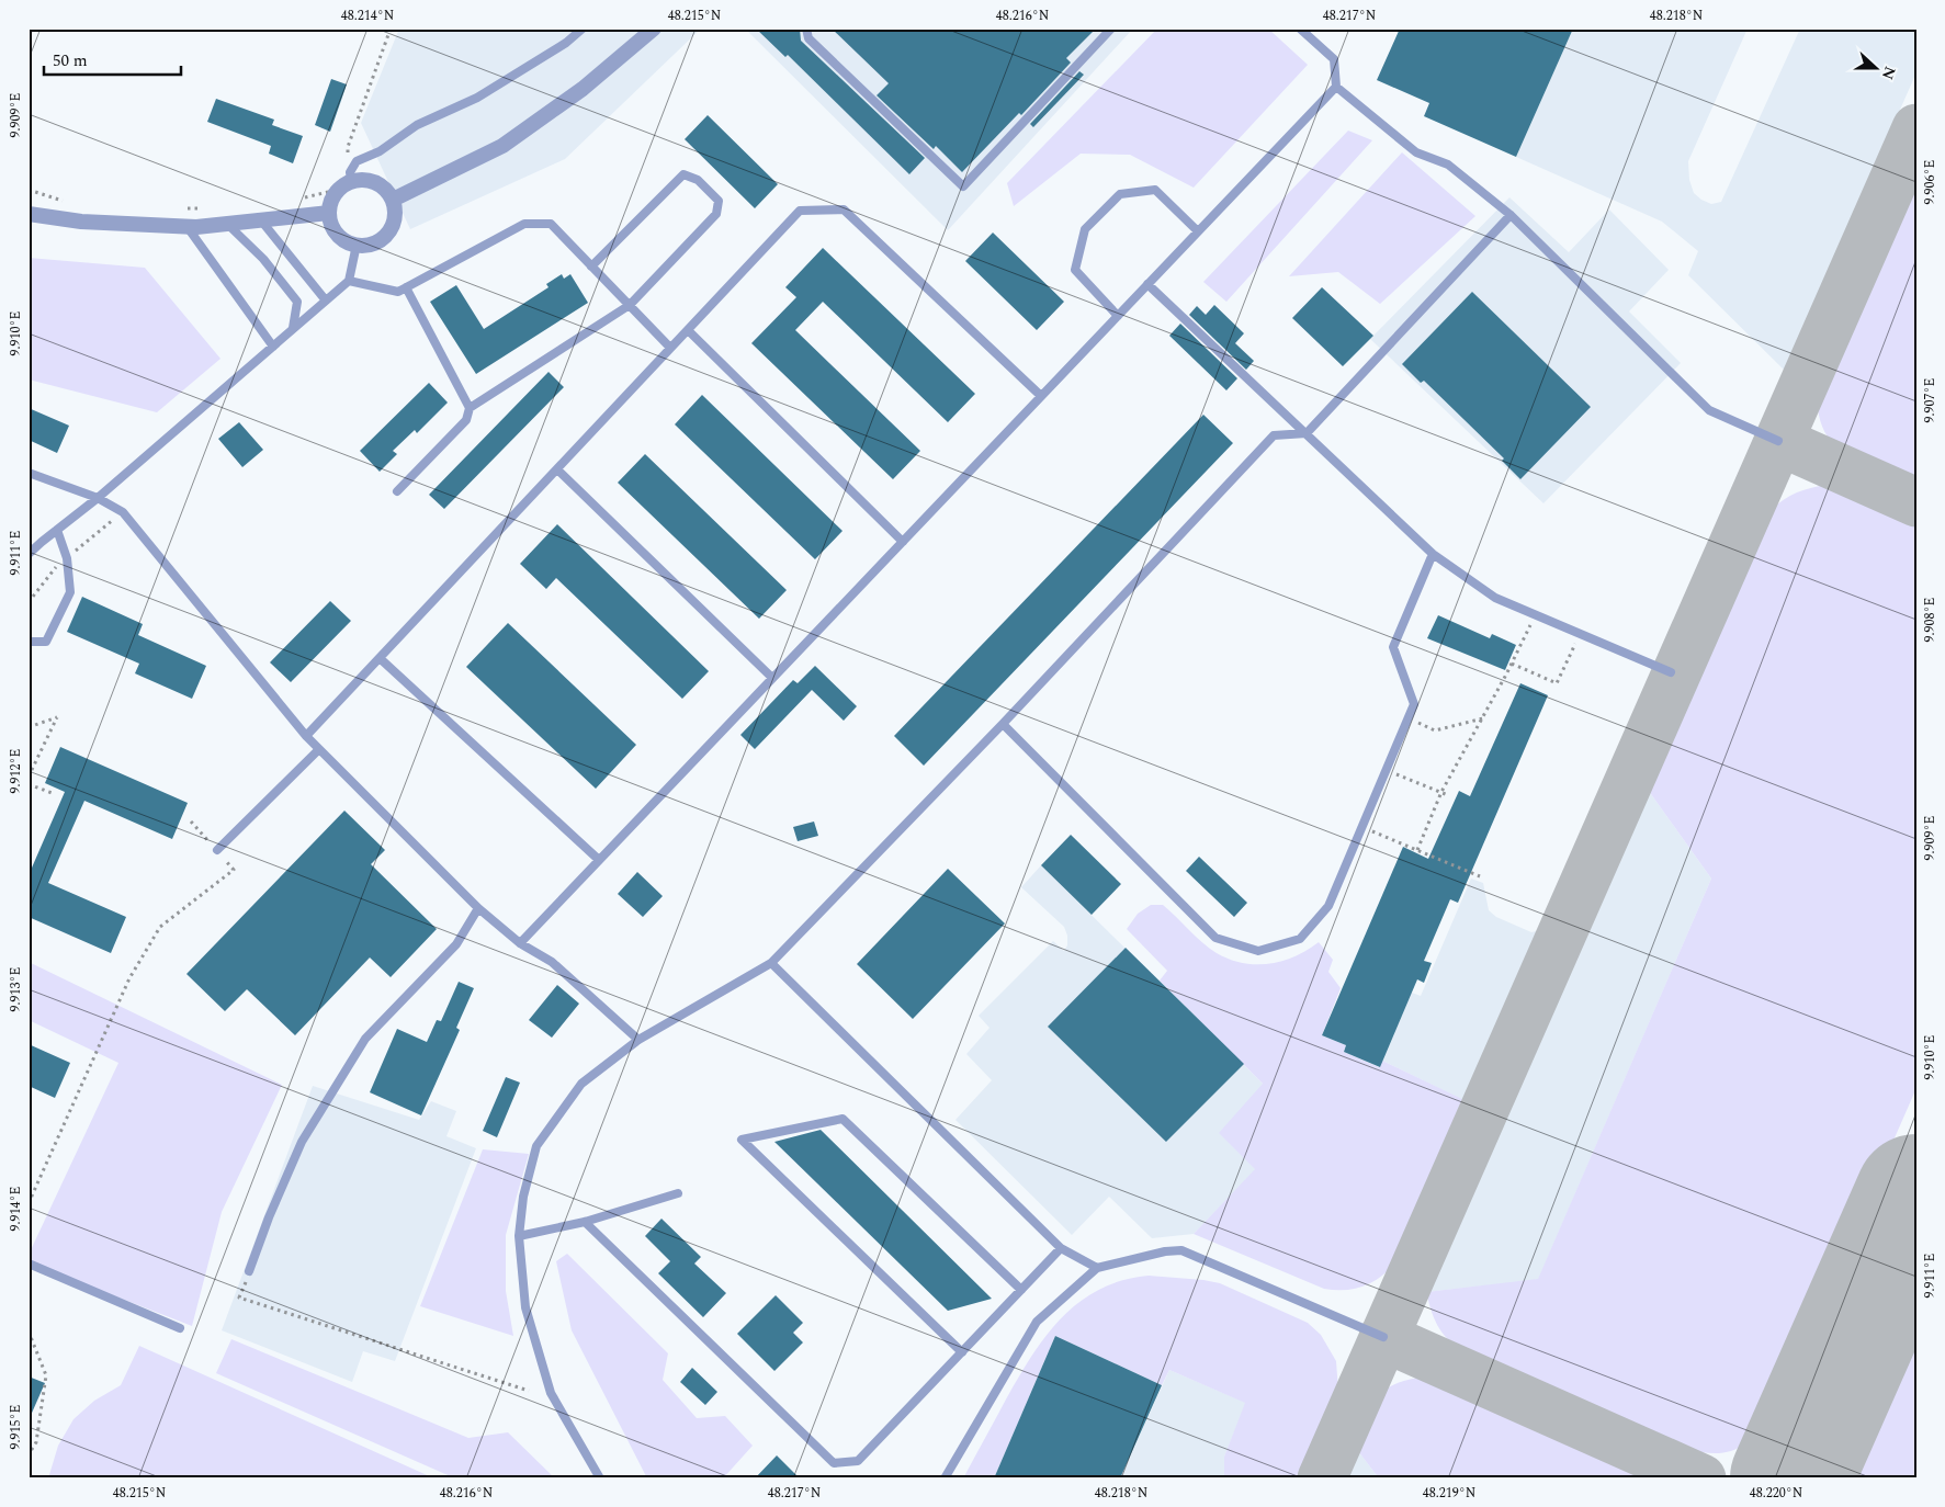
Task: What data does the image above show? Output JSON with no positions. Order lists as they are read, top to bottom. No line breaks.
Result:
{"scale_bar":"50 m","north":"right","coordinates":["48.214°N","48.215°N","48.216°N","48.217°N","48.218°N","9.909°E","9.906°E","9.910°E","9.907°E","9.911°E","9.908°E","9.912°E","9.913°E","9.914°E","9.915°E","48.219°N","48.220°N"]}
